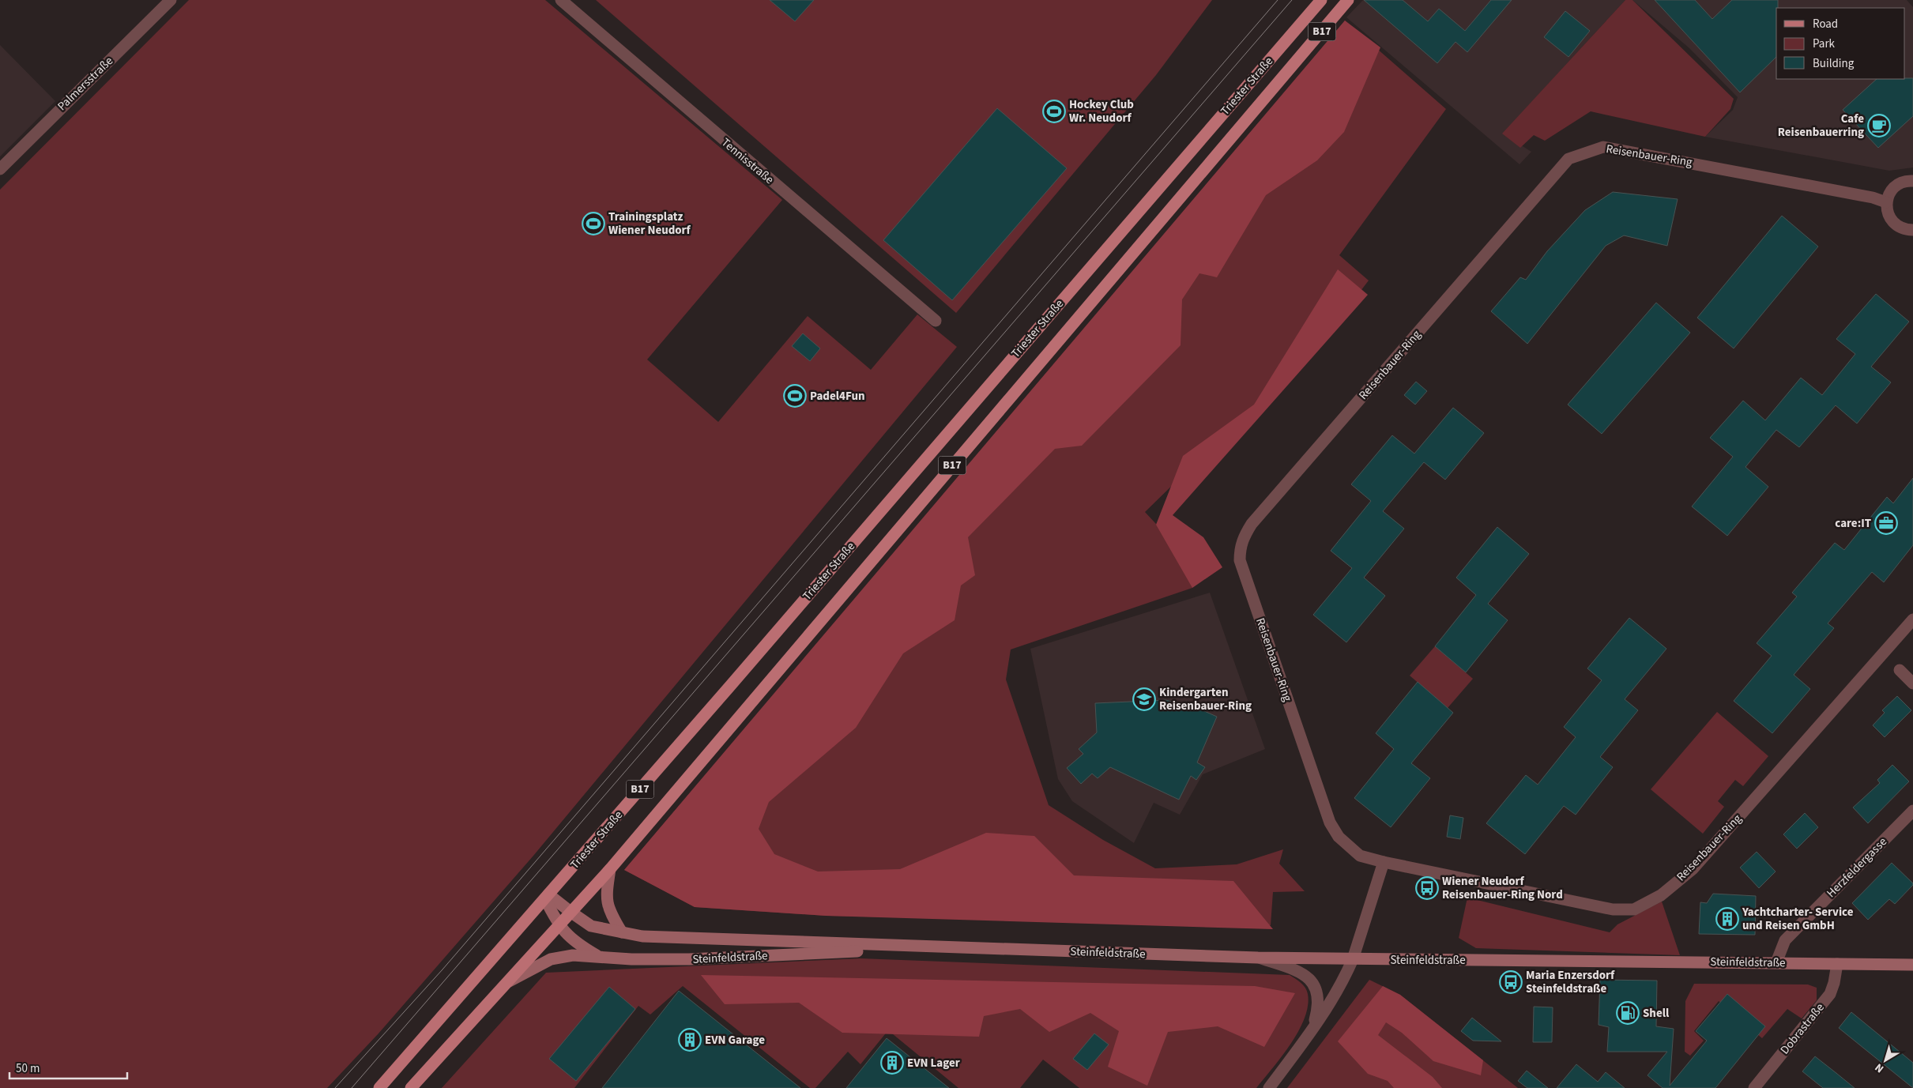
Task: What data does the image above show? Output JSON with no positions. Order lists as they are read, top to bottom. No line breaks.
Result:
{"streets":{"main road":["B17","Triester Straße","Steinfeldstraße"],"street":["Palmersstraße","Reisenbauer-Ring","Tennisstraße","Herzfeldergasse","Dobrastraße"]},"crossings":[["Triester Straße","Steinfeldstraße"],["Herzfeldergasse","Steinfeldstraße"],["Steinfeldstraße","Dobrastraße"]],"places":{"sports":["Hockey Club Wr. Neudorf","Trainingsplatz Wiener Neudorf","Padel4Fun"],"cafe":["Cafe Reisenbauerring"],"office":["care:IT"],"school or university":["Kindergarten Reisenbauer-Ring"],"bus stop":["Wiener Neudorf Reisenbauer-Ring Nord","Maria Enzersdorf Steinfeldstraße"],"building":["Yachtcharter- Service und Reisen GmbH","EVN Garage","EVN Lager"],"fuel station":["Shell"]},"legend":["Road","Park","Building"],"scale_bar":"50 m","north":"bottom left"}
